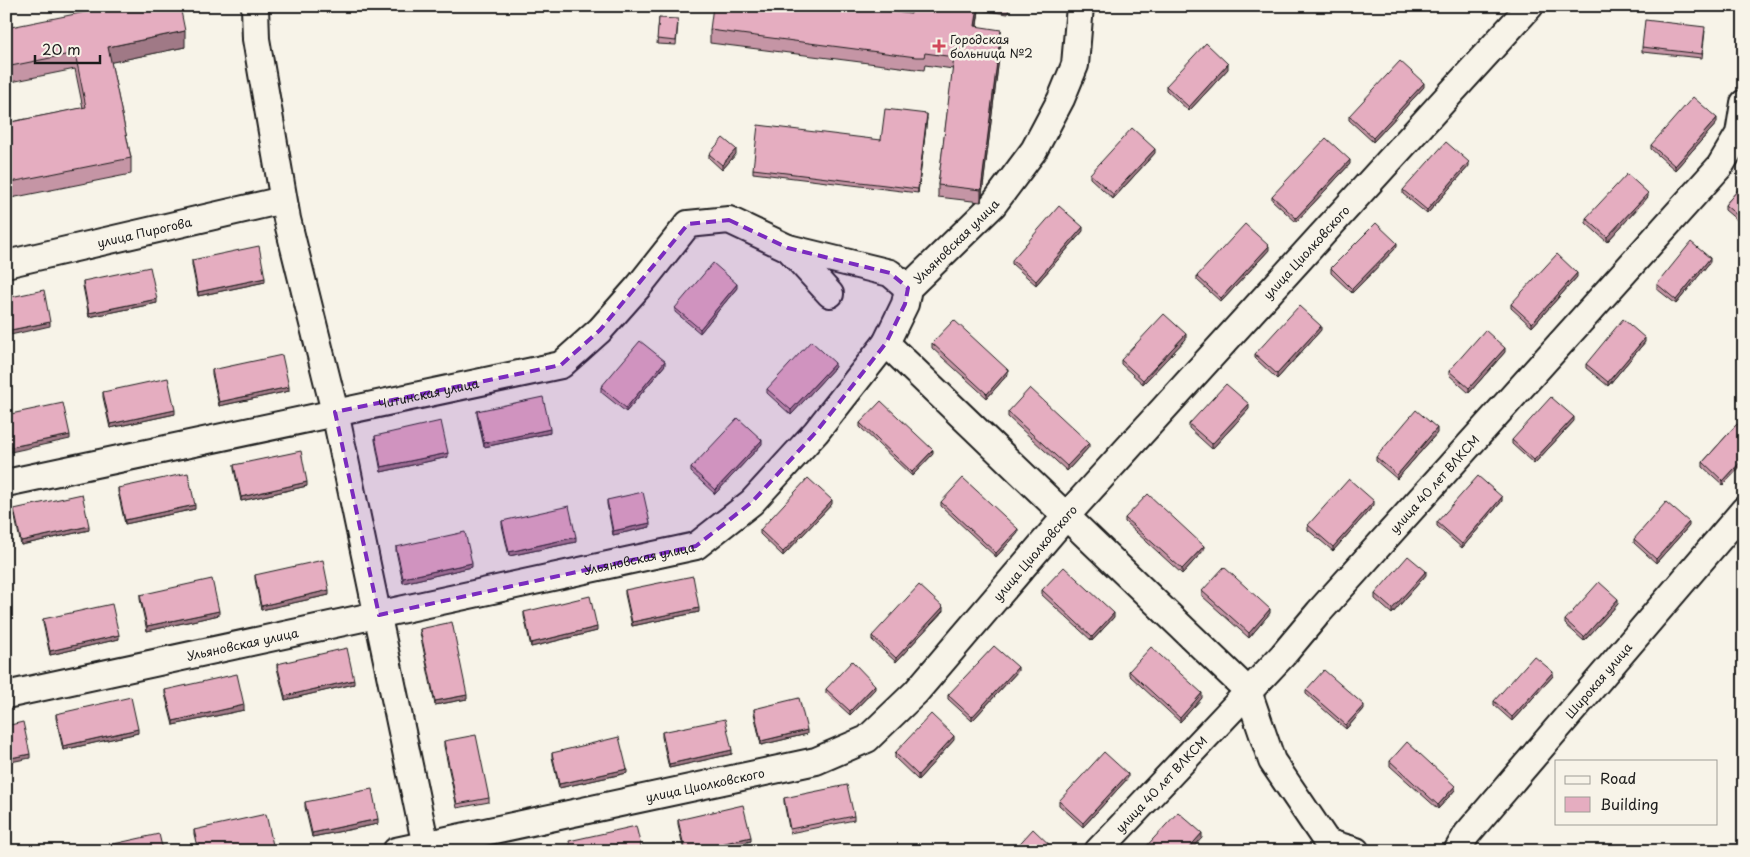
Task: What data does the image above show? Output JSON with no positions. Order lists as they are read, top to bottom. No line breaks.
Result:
{"streets":{"street":["улица Пирогова","Ульяновская улица","улица Циолковского","Читинская улица","улица 40 лет ВЛКСМ","Широкая улица"]},"places":{"health":["Городская больница №2"]},"legend":["Road","Building"],"scale_bar":"20 m"}
